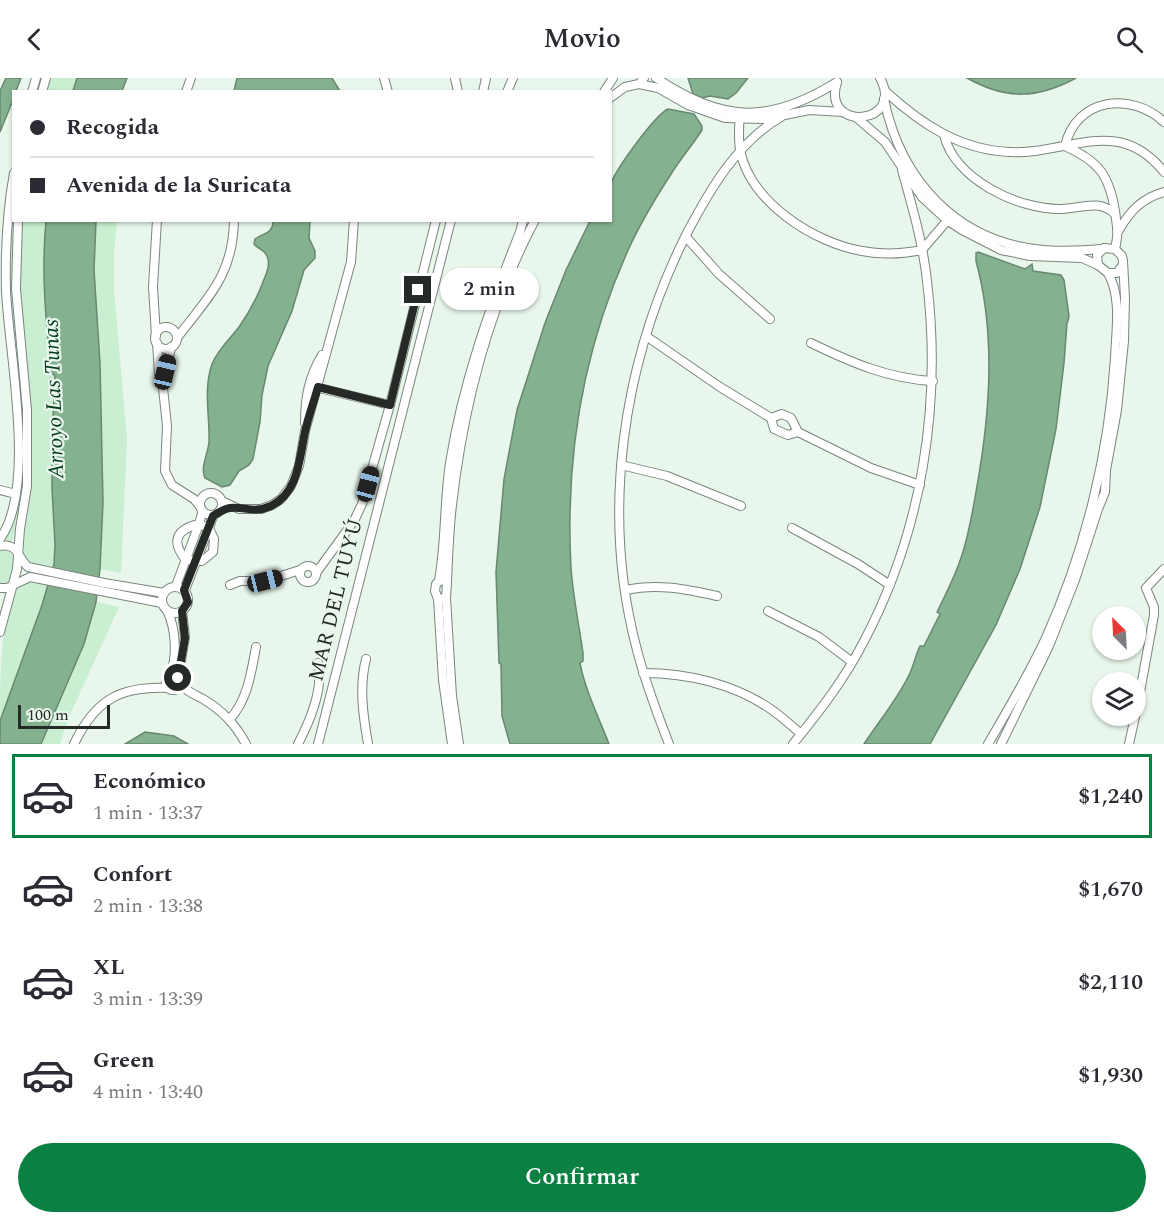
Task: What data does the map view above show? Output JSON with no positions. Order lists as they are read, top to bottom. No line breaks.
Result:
{"streets":{"street":["MAR DEL TUYÚ"]},"water":["Arroyo Las Tunas"],"scale_bar":"100 m","north":"top left","page":{"header":"Movio","banner":["Recogida","Avenida de la Suricata"],"bubble":"2 min","scale":"100 m","list":[{"name":"Económico","note":"1 min · 13:37","value":"$1,240"},{"name":"Confort","note":"2 min · 13:38","value":"$1,670"},{"name":"XL","note":"3 min · 13:39","value":"$2,110"},{"name":"Green","note":"4 min · 13:40","value":"$1,930"}],"buttons":"Confirmar"}}
